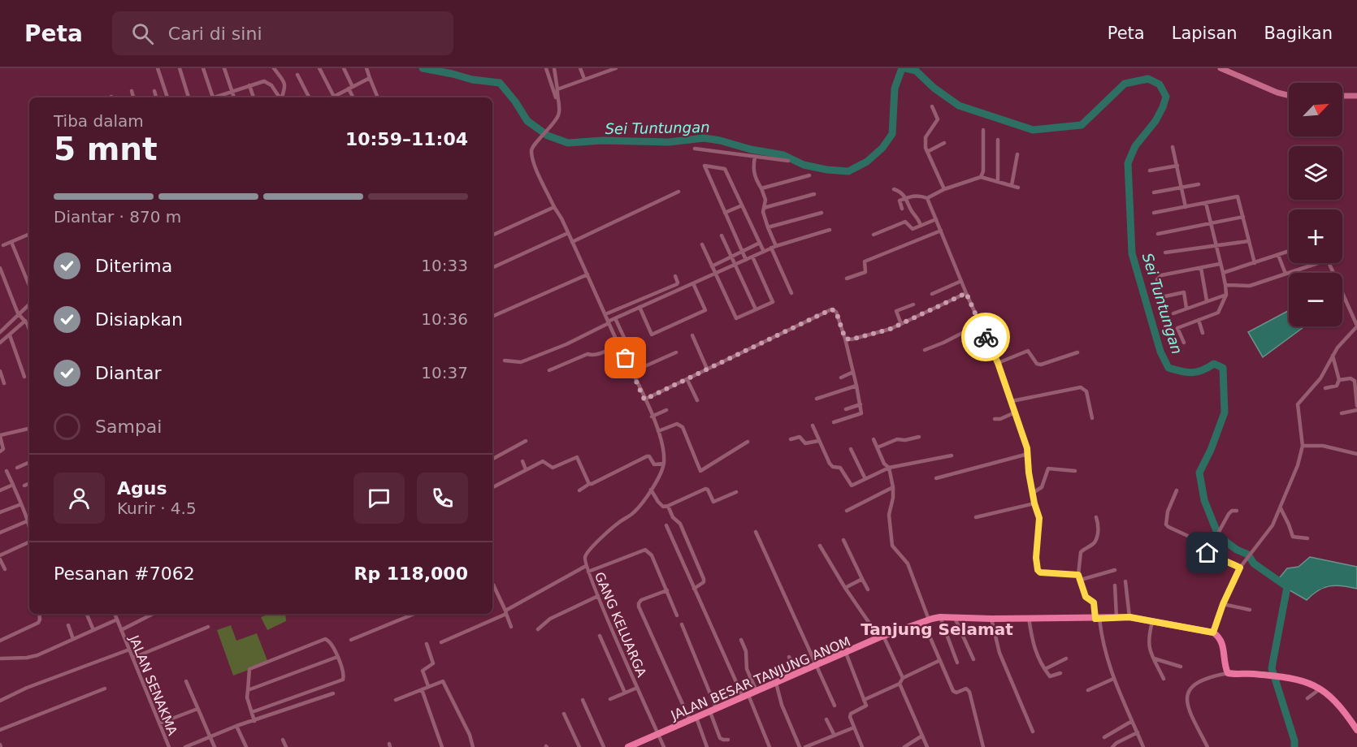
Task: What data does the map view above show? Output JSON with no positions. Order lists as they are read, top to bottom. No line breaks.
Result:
{"streets":{"main road":["JALAN BESAR TANJUNG ANOM"],"street":["GANG KELUARGA","JALAN SENAKMA"]},"crossings":[["GANG KELUARGA","JALAN BESAR TANJUNG ANOM"]],"districts":["Tanjung Selamat"],"water":["Sei Tuntungan"],"north":"top right","page":{"header":"Peta","search":"Cari di sini","nav":["Peta","Lapisan","Bagikan"],"map_buttons":["+","−"],"heading":["5 mnt","Tiba dalam","10:59–11:04"],"panel":["Agus","Kurir · 4.5","Pesanan #7062","Rp 118,000"],"bar":"Diantar · 870 m","list":[["Diterima","10:33"],["Disiapkan","10:36"],["Diantar","10:37"],"Sampai"]}}
